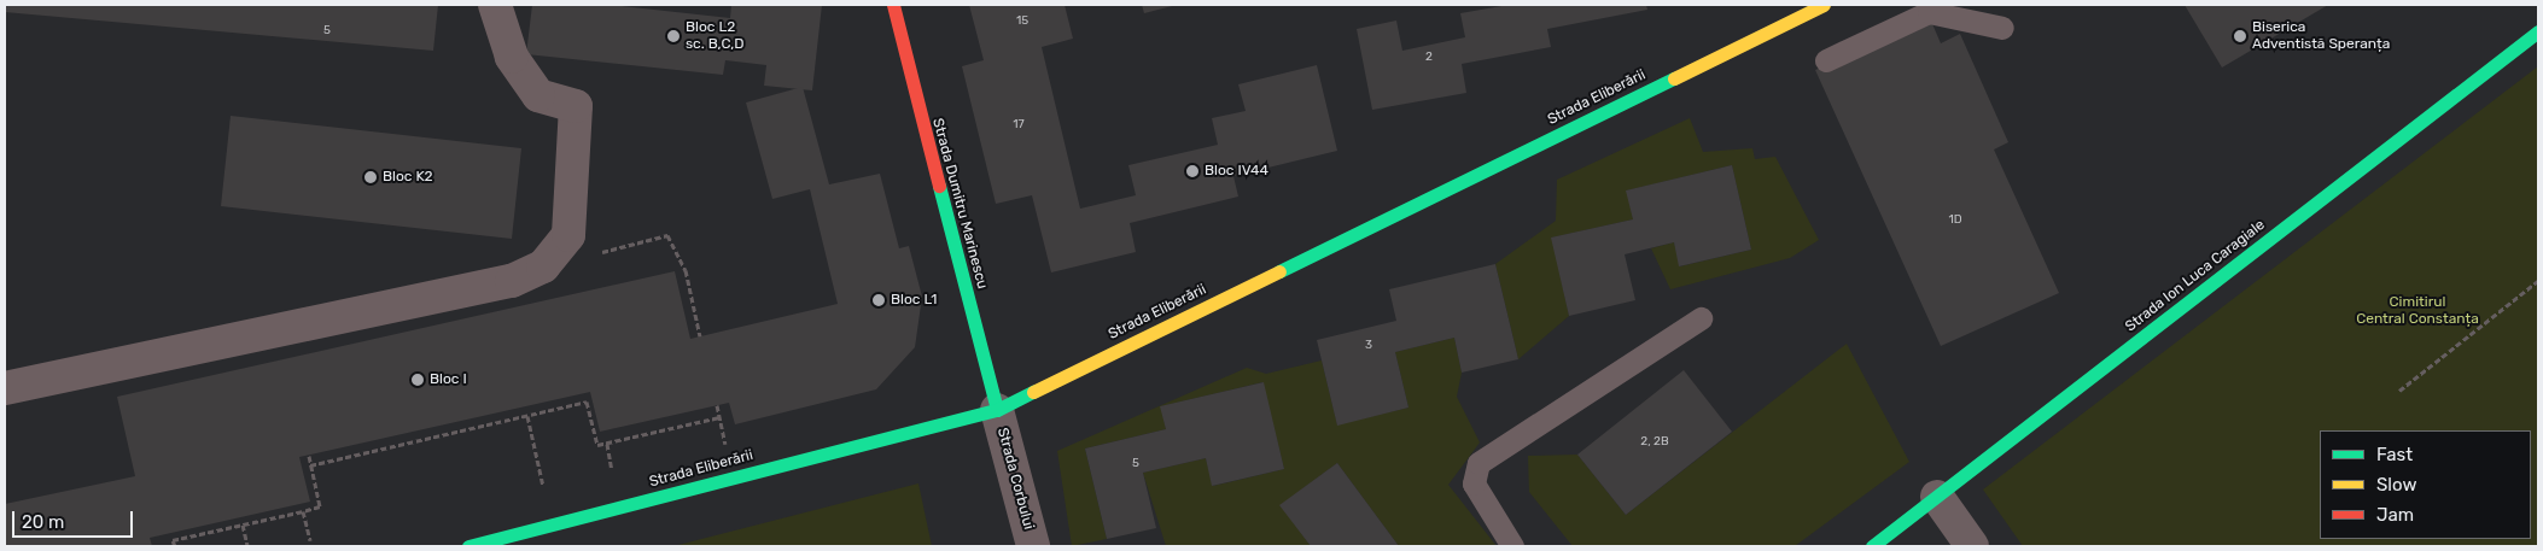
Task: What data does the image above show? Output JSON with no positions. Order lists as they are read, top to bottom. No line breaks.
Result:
{"streets":{"street":["Strada Eliberării","Strada Dumitru Marinescu","Strada Ion Luca Caragiale","Strada Corbului"]},"crossings":[["Strada Eliberării","Strada Dumitru Marinescu"],["Strada Eliberării","Strada Corbului"],["Strada Dumitru Marinescu","Strada Corbului"]],"parks":["Cimitirul Central Constanța"],"places":["Bloc L2 sc. B,C,D","Biserica Adventistă Speranța","Bloc IV44","Bloc K2","Bloc L1","Bloc I"],"house_numbers":["15","5","2","17","1D","3","2, 2B","5"],"legend":["Fast","Slow","Jam"],"scale_bar":"20 m"}
